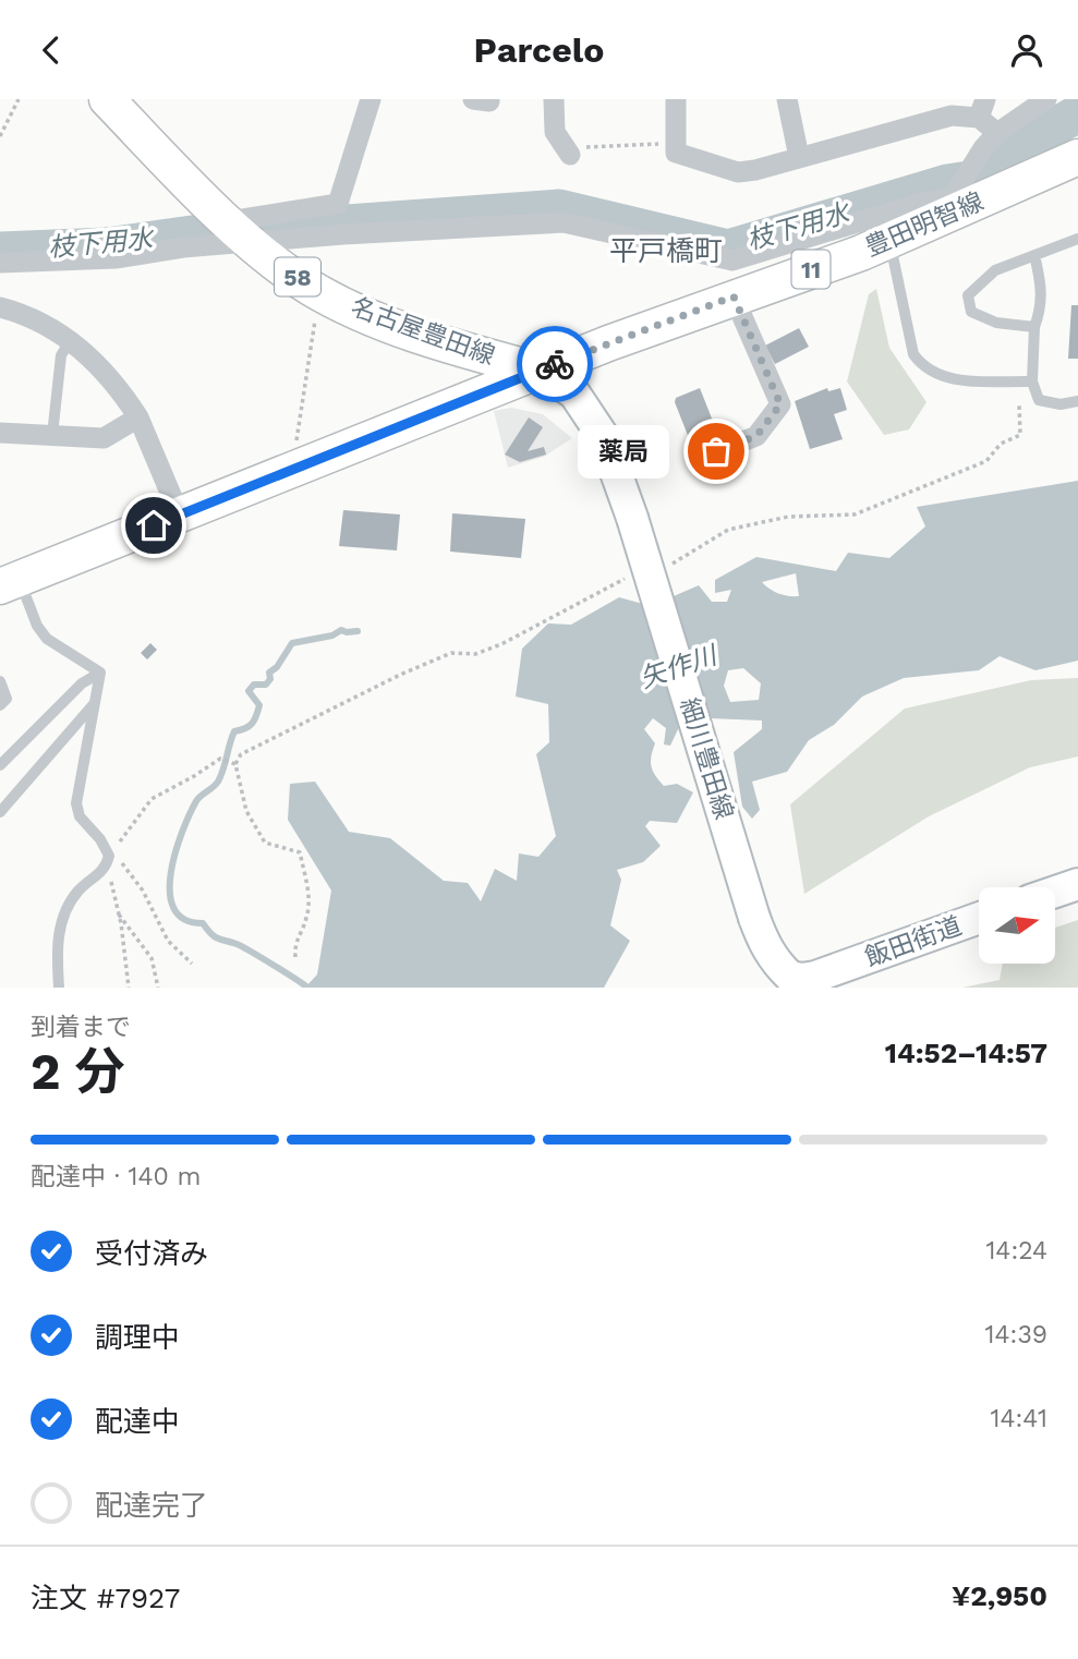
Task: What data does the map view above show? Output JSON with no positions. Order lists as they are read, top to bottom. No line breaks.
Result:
{"streets":{"main road":["豊田明智線","11","58","名古屋豊田線","細川豊田線","飯田街道"]},"crossings":[["豊田明智線","名古屋豊田線"],["豊田明智線","細川豊田線"],["名古屋豊田線","細川豊田線"],["細川豊田線","飯田街道"]],"districts":["平戸橋町"],"water":["枝下用水","矢作川"],"places":["薬局"],"north":"right","page":{"header":"Parcelo","bubble":"薬局","heading":["2 分","到着まで","14:52–14:57"],"panel":["注文 #7927","¥2,950"],"bar":"配達中 · 140 m","list":[["受付済み","14:24"],["調理中","14:39"],["配達中","14:41"],"配達完了"]}}
